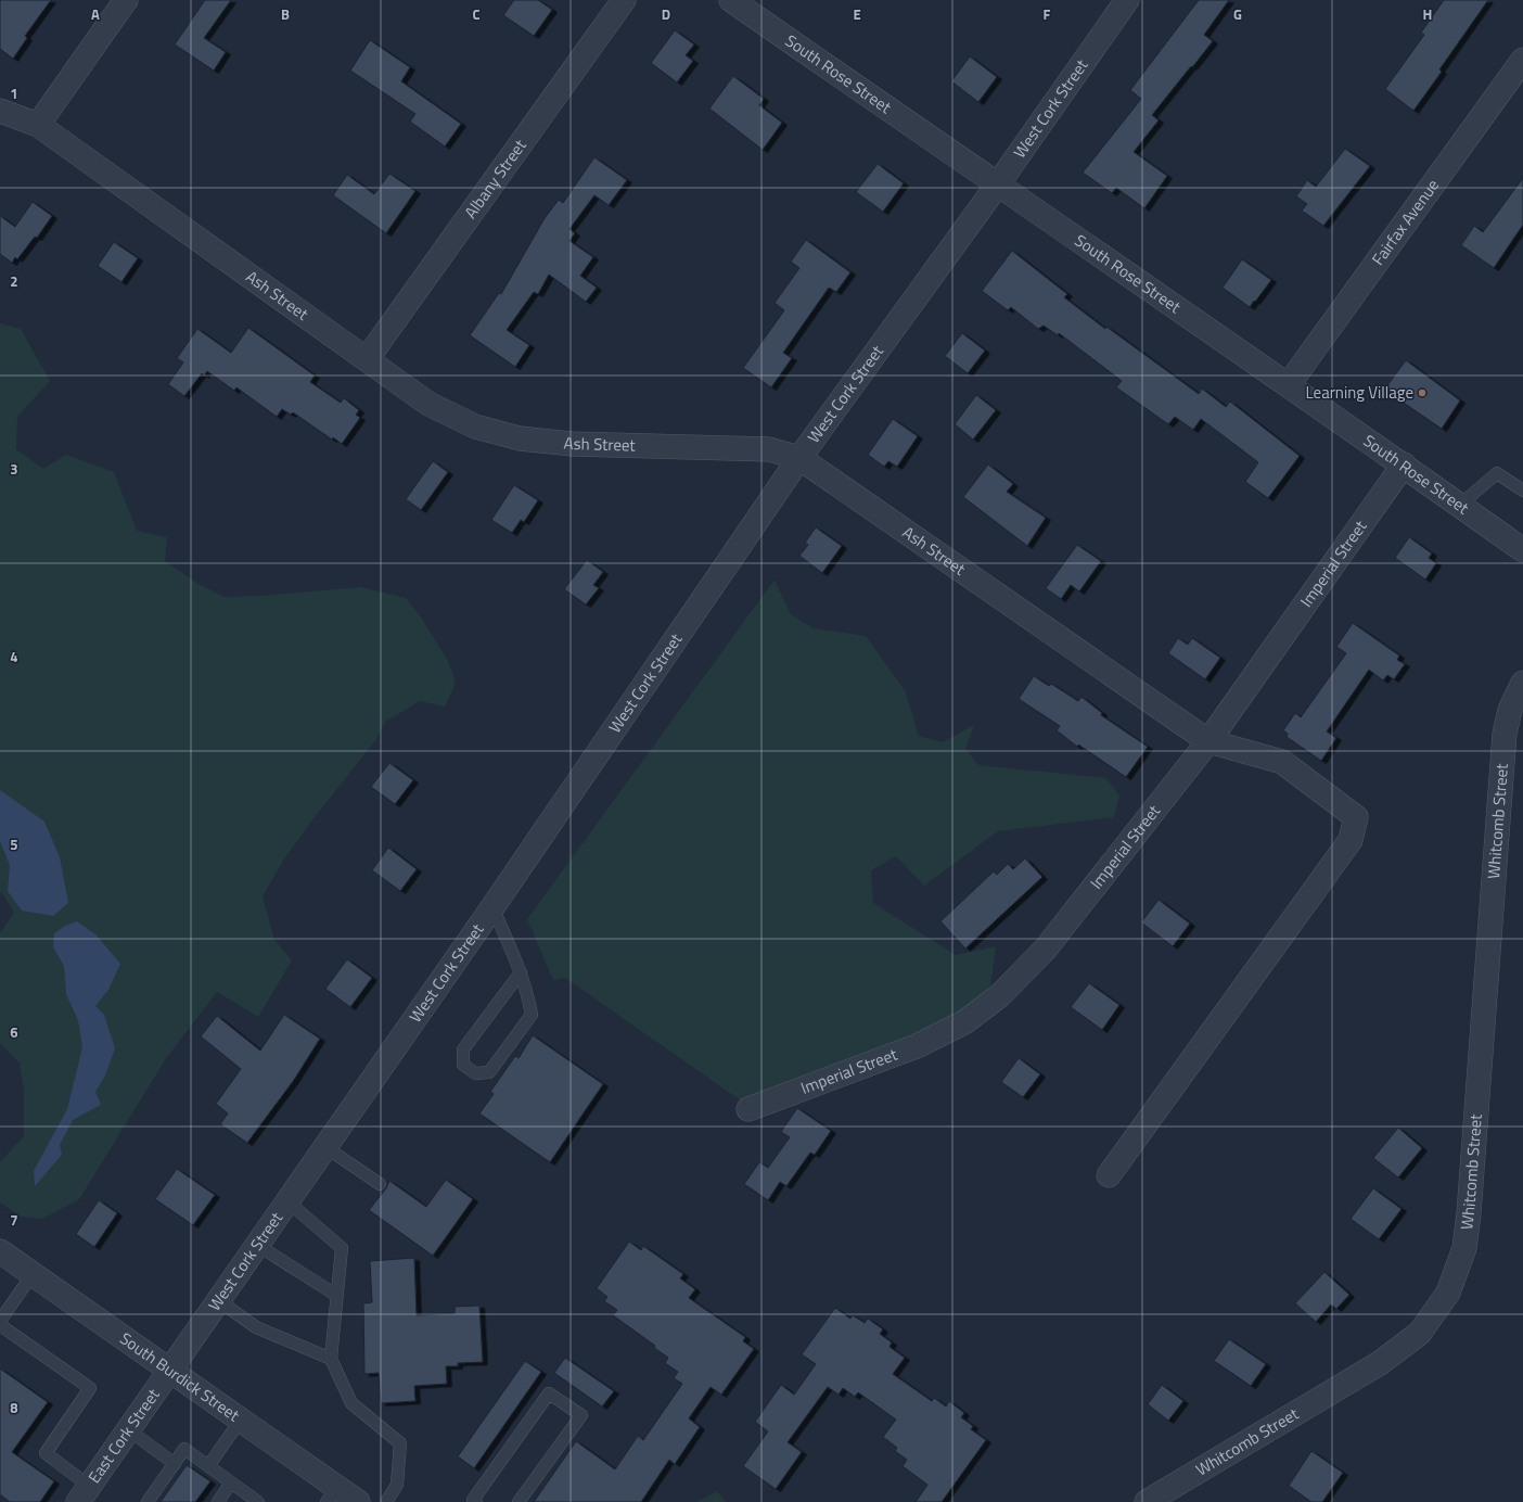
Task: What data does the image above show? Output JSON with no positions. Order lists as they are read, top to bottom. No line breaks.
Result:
{"streets":{"street":["South Rose Street","West Cork Street","Albany Street","Fairfax Avenue","Ash Street","Imperial Street","Whitcomb Street","South Burdick Street","East Cork Street"]},"crossings":[["South Rose Street","West Cork Street"],["South Rose Street","Fairfax Avenue"],["South Rose Street","Imperial Street"],["West Cork Street","Ash Street"],["West Cork Street","South Burdick Street"],["West Cork Street","East Cork Street"],["Albany Street","Ash Street"],["Ash Street","Imperial Street"],["South Burdick Street","East Cork Street"]],"places":["Learning Village"],"grid":{"columns":["A","B","C","D","E","F","G","H"],"rows":["1","2","3","4","5","6","7","8"]}}
